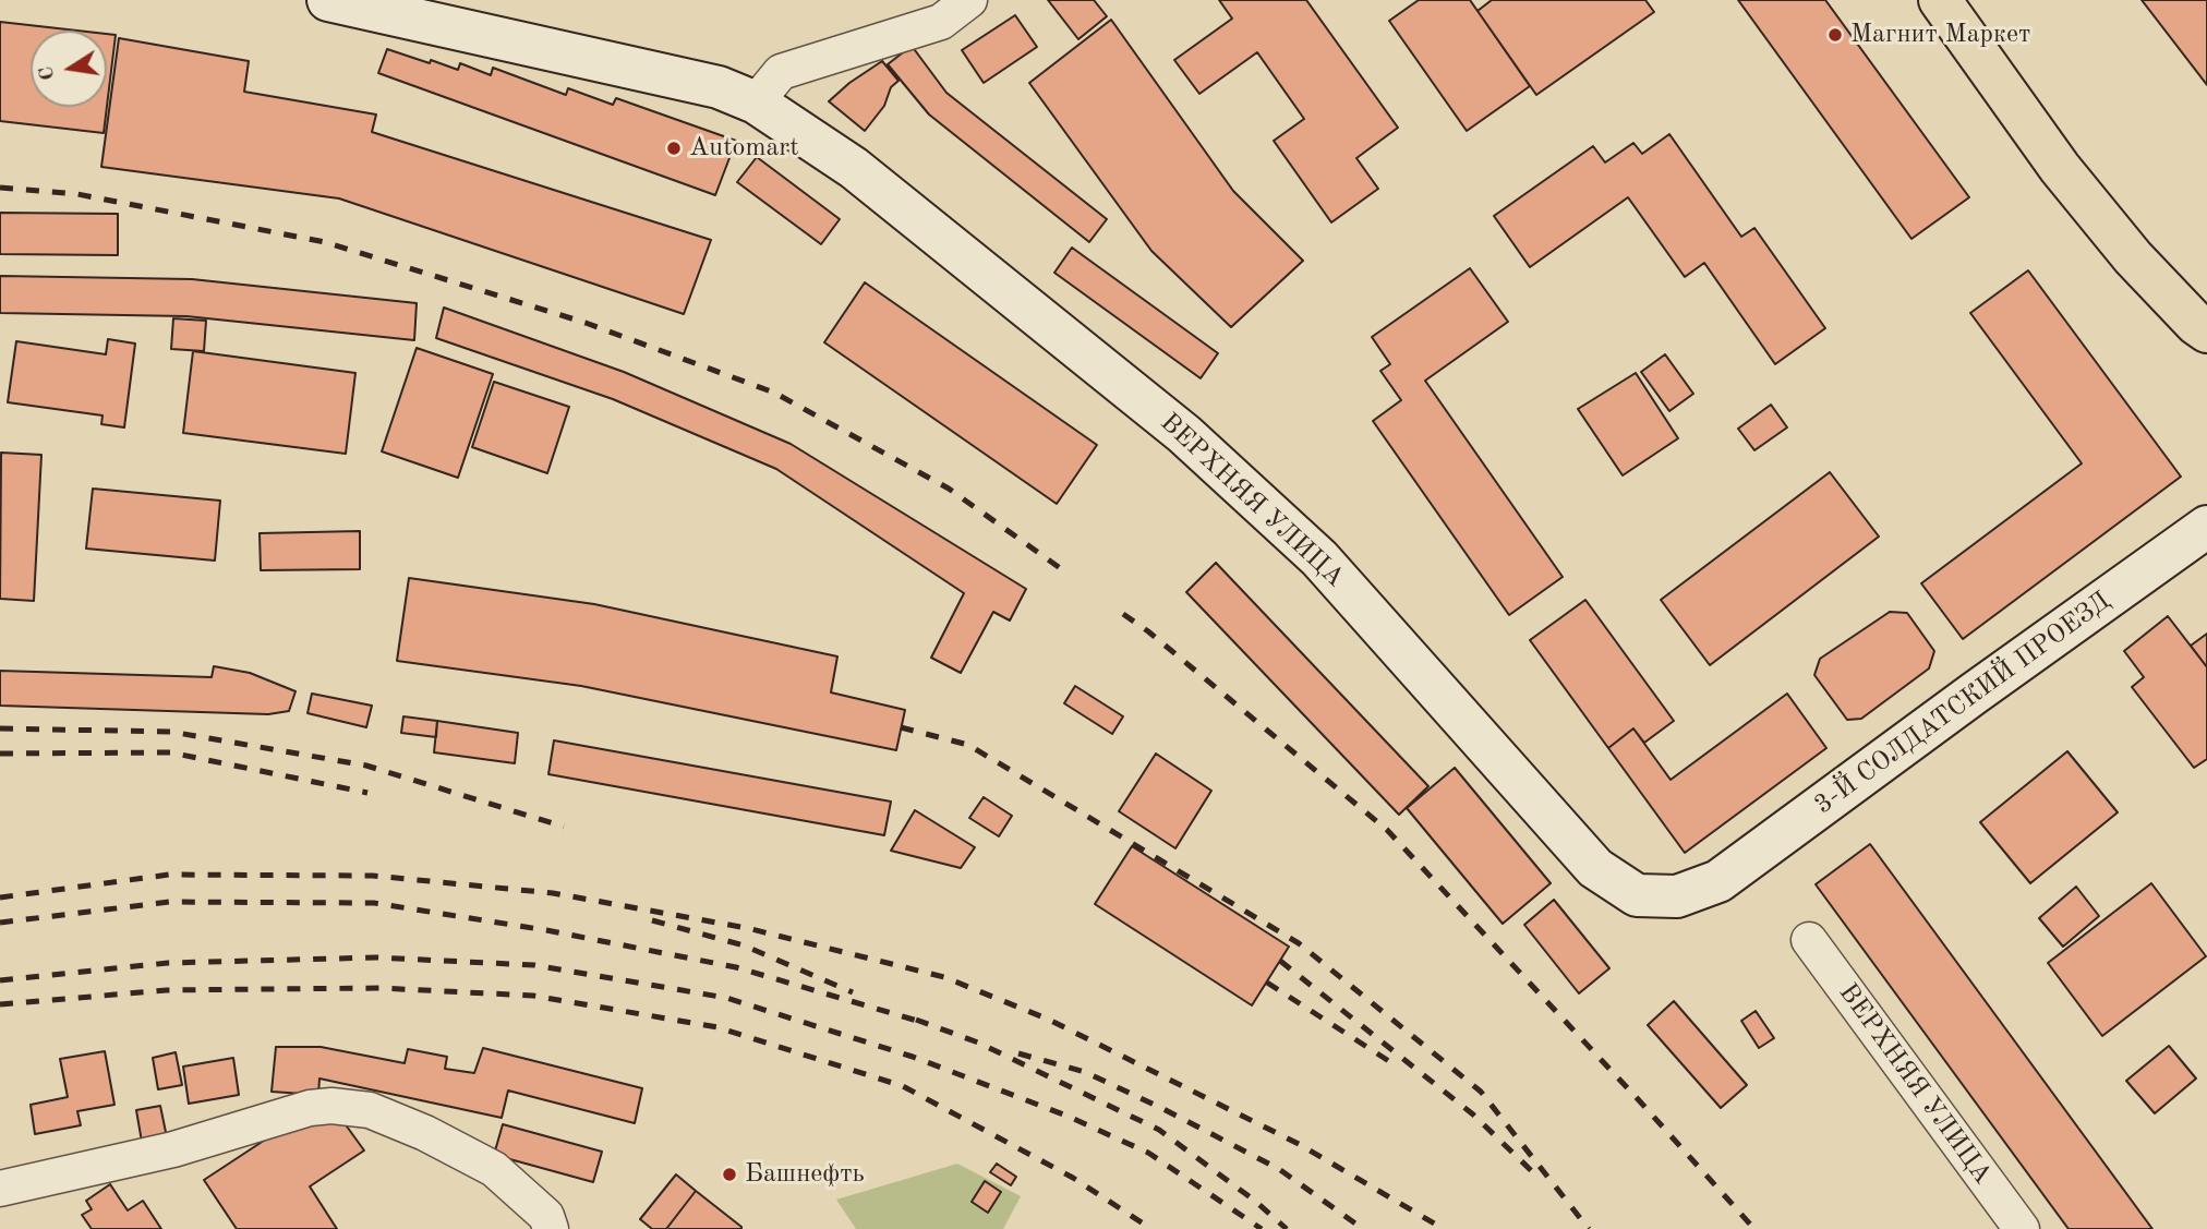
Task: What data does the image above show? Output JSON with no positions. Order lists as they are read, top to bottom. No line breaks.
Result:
{"streets":{"main road":["ВЕРХНЯЯ УЛИЦА","3-Й СОЛДАТСКИЙ ПРОЕЗД"]},"crossings":[["ВЕРХНЯЯ УЛИЦА","3-Й СОЛДАТСКИЙ ПРОЕЗД"]],"places":["Магнит Маркет","Automart","Башнефть"],"north":"left"}
